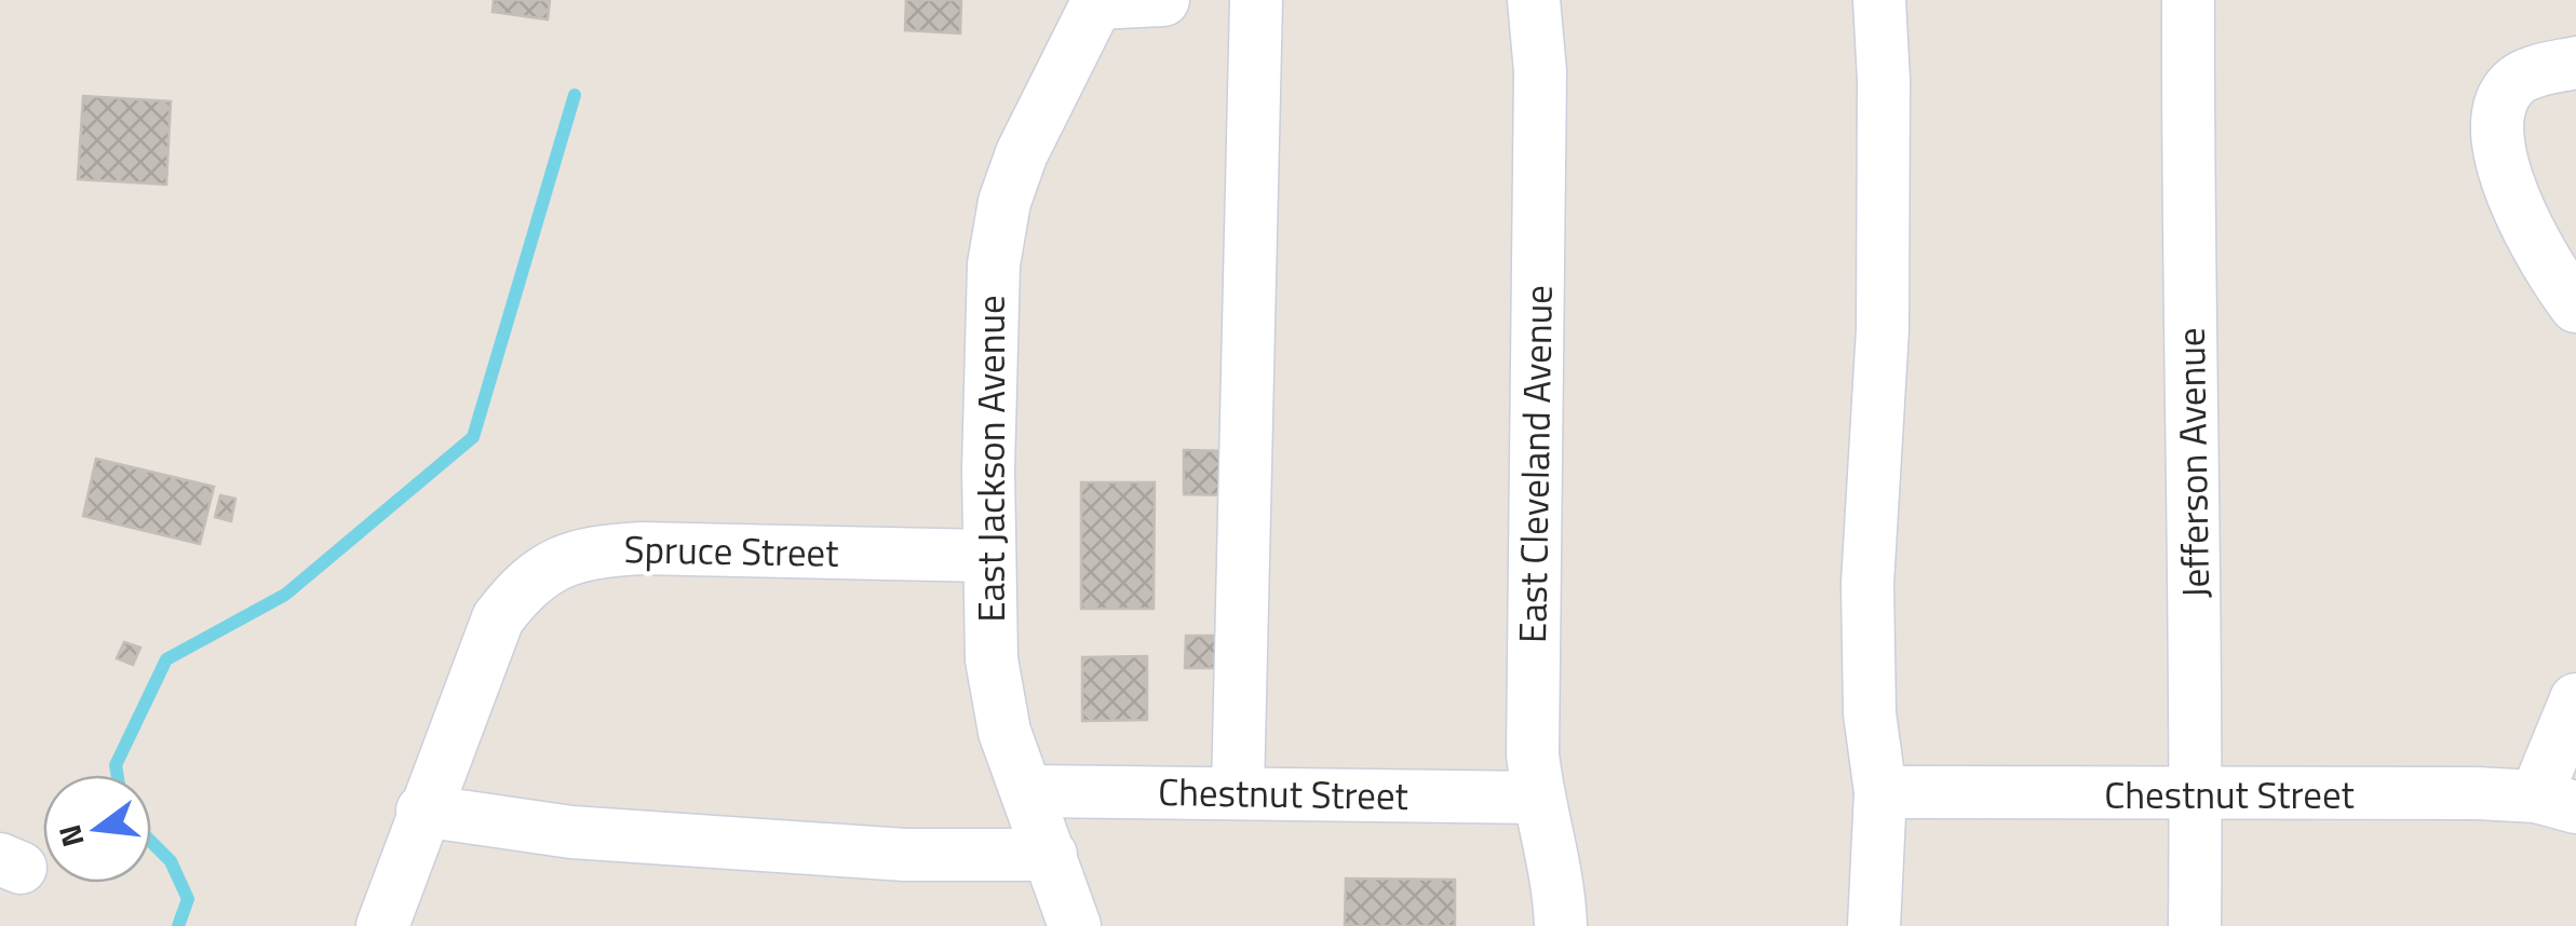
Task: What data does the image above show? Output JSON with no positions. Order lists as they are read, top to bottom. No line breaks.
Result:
{"streets":{"street":["East Jackson Avenue","Jefferson Avenue","East Cleveland Avenue","Spruce Street","Chestnut Street"]},"crossings":[["East Jackson Avenue","Spruce Street"],["East Jackson Avenue","Chestnut Street"],["Jefferson Avenue","Chestnut Street"],["East Cleveland Avenue","Chestnut Street"]],"north":"left"}
